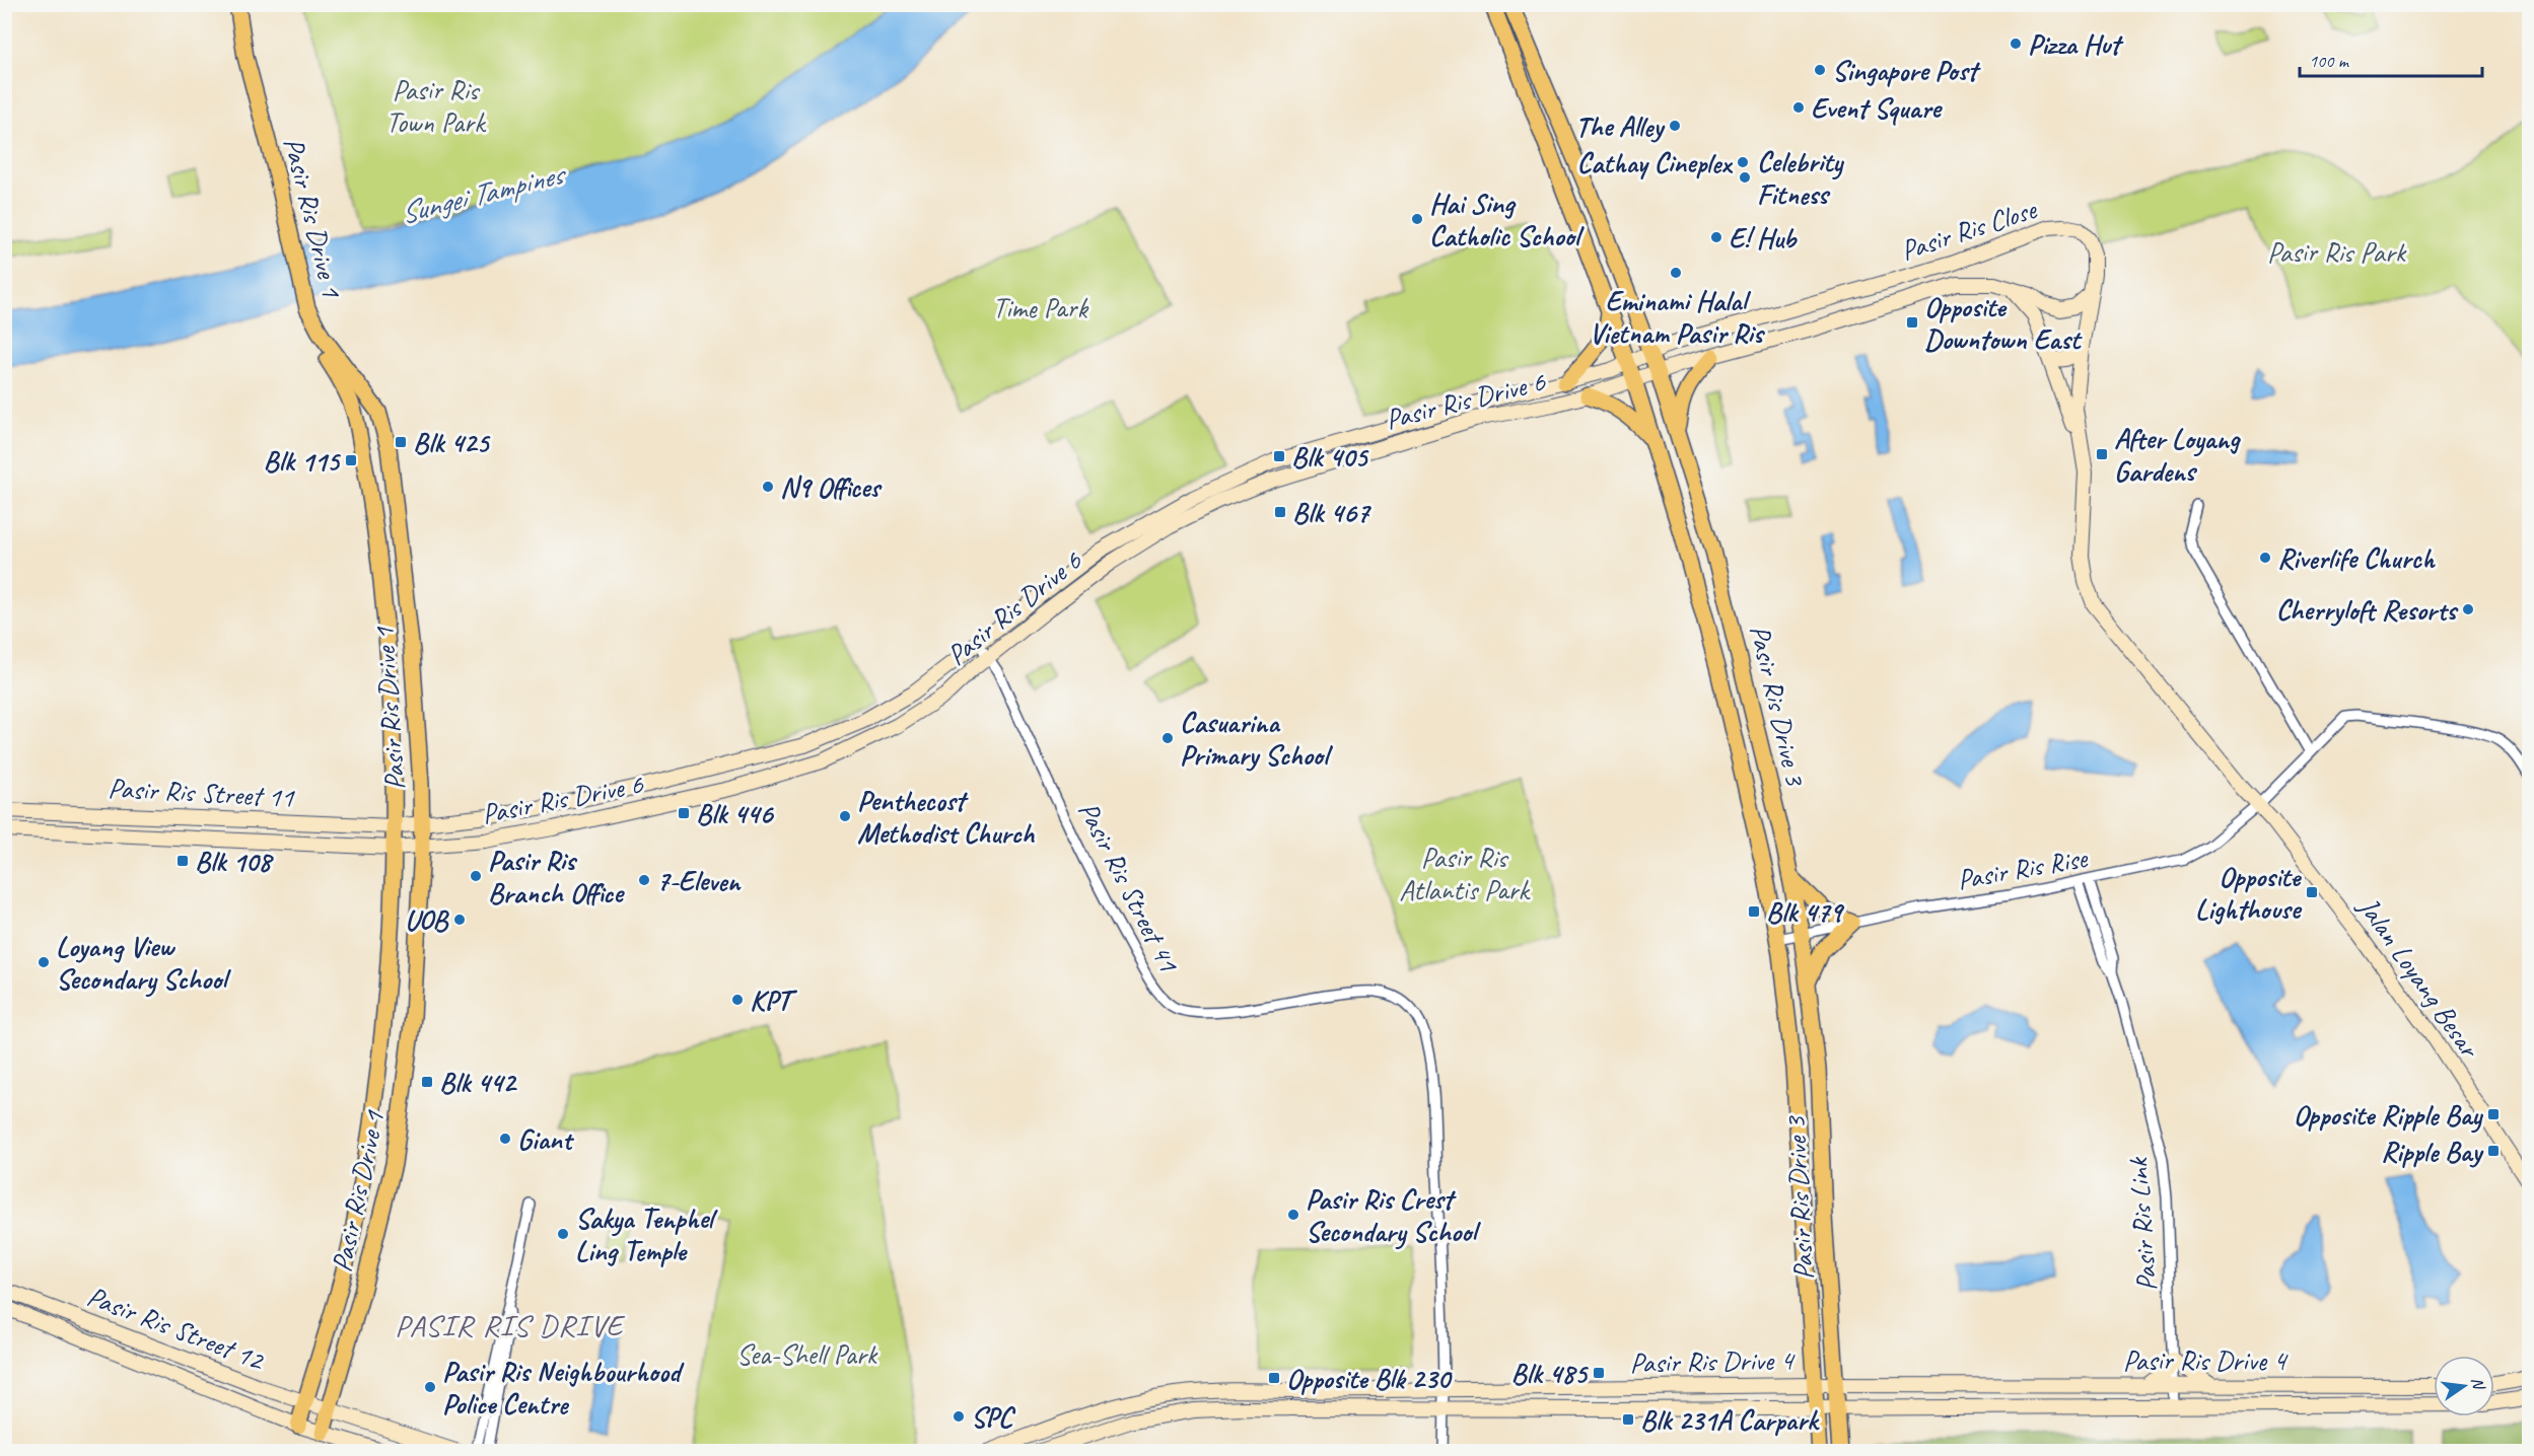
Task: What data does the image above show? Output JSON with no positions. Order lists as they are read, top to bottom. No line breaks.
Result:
{"streets":{"main road":["Pasir Ris Drive 1","Pasir Ris Drive 3"],"street":["Pasir Ris Close","Pasir Ris Drive 6","Pasir Ris Street 11","Pasir Ris Rise","Pasir Ris Street 41","Jalan Loyang Besar","Pasir Ris Link","Pasir Ris Street 12","Pasir Ris Drive 4"]},"crossings":[["Pasir Ris Drive 1","Pasir Ris Drive 6"],["Pasir Ris Drive 1","Pasir Ris Street 11"],["Pasir Ris Drive 1","Pasir Ris Street 12"],["Pasir Ris Close","Pasir Ris Drive 6"],["Pasir Ris Close","Pasir Ris Drive 3"],["Pasir Ris Close","Jalan Loyang Besar"],["Pasir Ris Drive 6","Pasir Ris Drive 3"],["Pasir Ris Drive 6","Pasir Ris Street 11"],["Pasir Ris Drive 6","Pasir Ris Street 41"],["Pasir Ris Drive 3","Pasir Ris Rise"],["Pasir Ris Drive 3","Pasir Ris Drive 4"],["Pasir Ris Rise","Jalan Loyang Besar"],["Pasir Ris Rise","Pasir Ris Link"],["Pasir Ris Street 41","Pasir Ris Drive 4"],["Pasir Ris Link","Pasir Ris Drive 4"]],"districts":["PASIR RIS DRIVE"],"water":["Sungei Tampines"],"parks":["Pasir Ris Town Park","Pasir Ris Park","Time Park","Pasir Ris Atlantis Park","Sea-Shell Park"],"places":{"other":["Pizza Hut","Singapore Post","Event Square","The Alley","Cathay Cineplex","Celebrity Fitness","Hai Sing Catholic School","E! Hub","Eminami Halal Vietnam Pasir Ris","N9 Offices","Riverlife Church","Cherryloft Resorts","Casuarina Primary School","Penthecost Methodist Church","Pasir Ris Branch Office","7-Eleven","UOB","Loyang View Secondary School","KPT","Giant","Pasir Ris Crest Secondary School","Sakya Tenphel Ling Temple","Pasir Ris Neighbourhood Police Centre","SPC"],"transit":["Opposite Downtown East","Blk 425","After Loyang Gardens","Blk 405","Blk 115","Blk 467","Blk 446","Blk 108","Opposite Lighthouse","Blk 479","Blk 442","Opposite Ripple Bay","Ripple Bay","Blk 485","Opposite Blk 230","Blk 231A Carpark"]},"scale_bar":"100 m","north":"right"}
